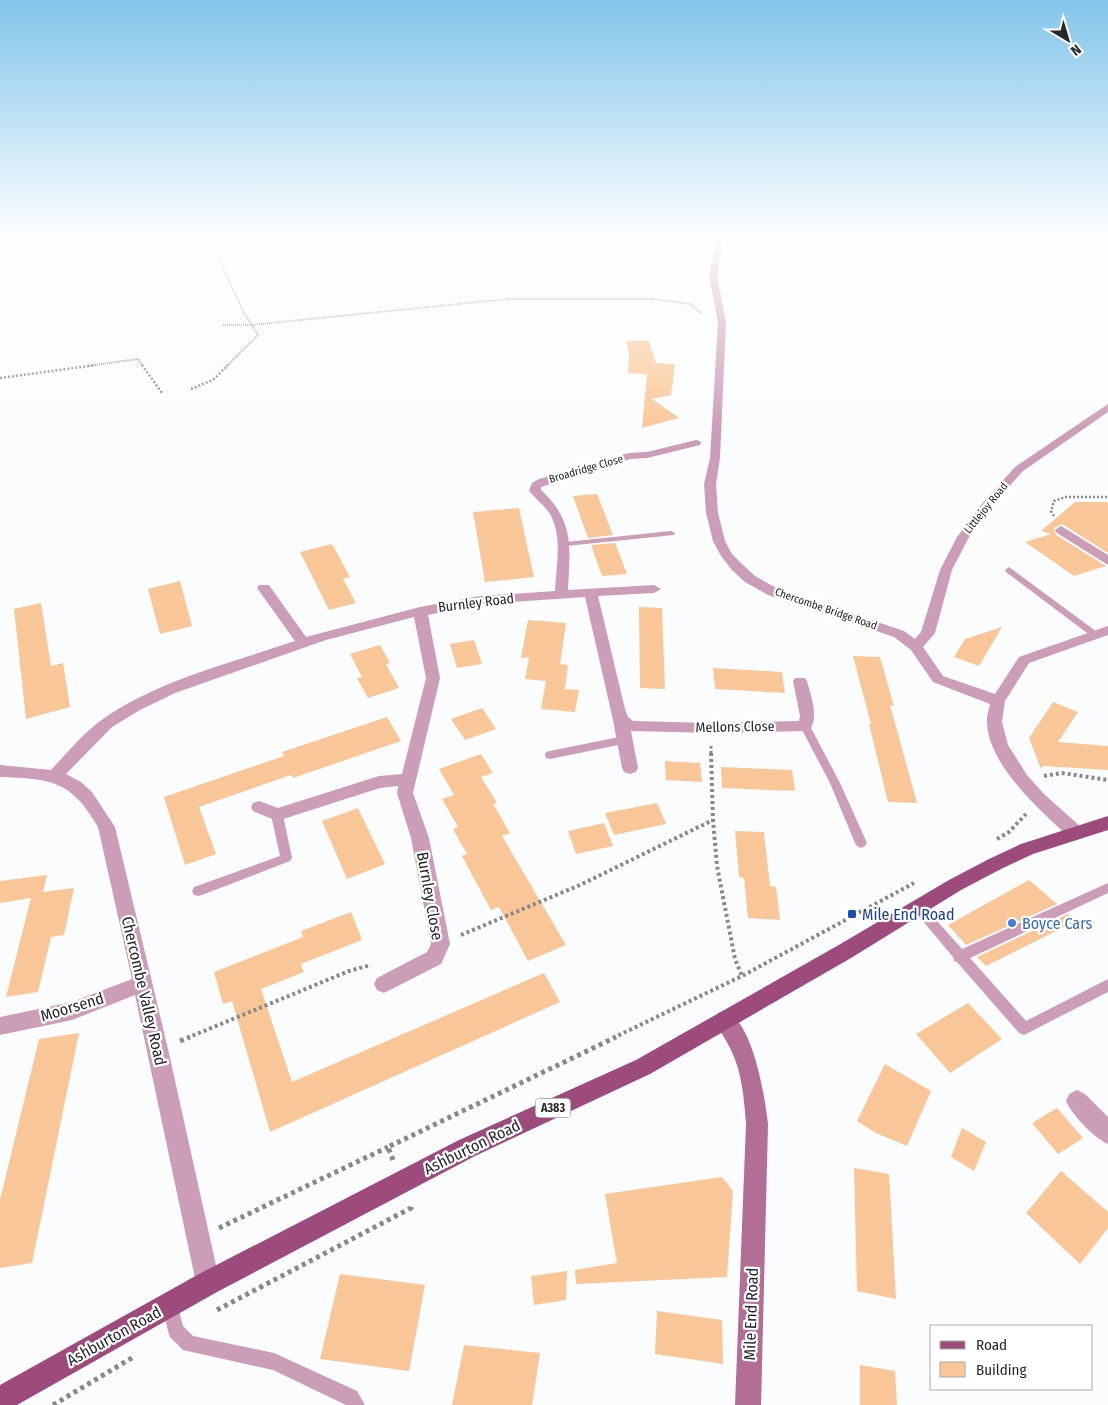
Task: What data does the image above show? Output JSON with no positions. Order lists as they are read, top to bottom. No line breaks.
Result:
{"streets":{"main road":["A383","Ashburton Road"],"street":["Broadridge Close","Littlejoy Road","Burnley Road","Chercombe Bridge Road","Mellons Close","Burnley Close","Chercombe Valley Road","Moorsend","Mile End Road"]},"crossings":[["Broadridge Close","Burnley Road"],["Littlejoy Road","Chercombe Bridge Road"],["Burnley Road","Burnley Close"],["Burnley Road","Chercombe Valley Road"],["Chercombe Valley Road","Moorsend"],["Chercombe Valley Road","Ashburton Road"],["Ashburton Road","Mile End Road"]],"places":{"transit":["Mile End Road"],"other":["Boyce Cars"]},"legend":["Road","Building"],"north":"bottom right"}
